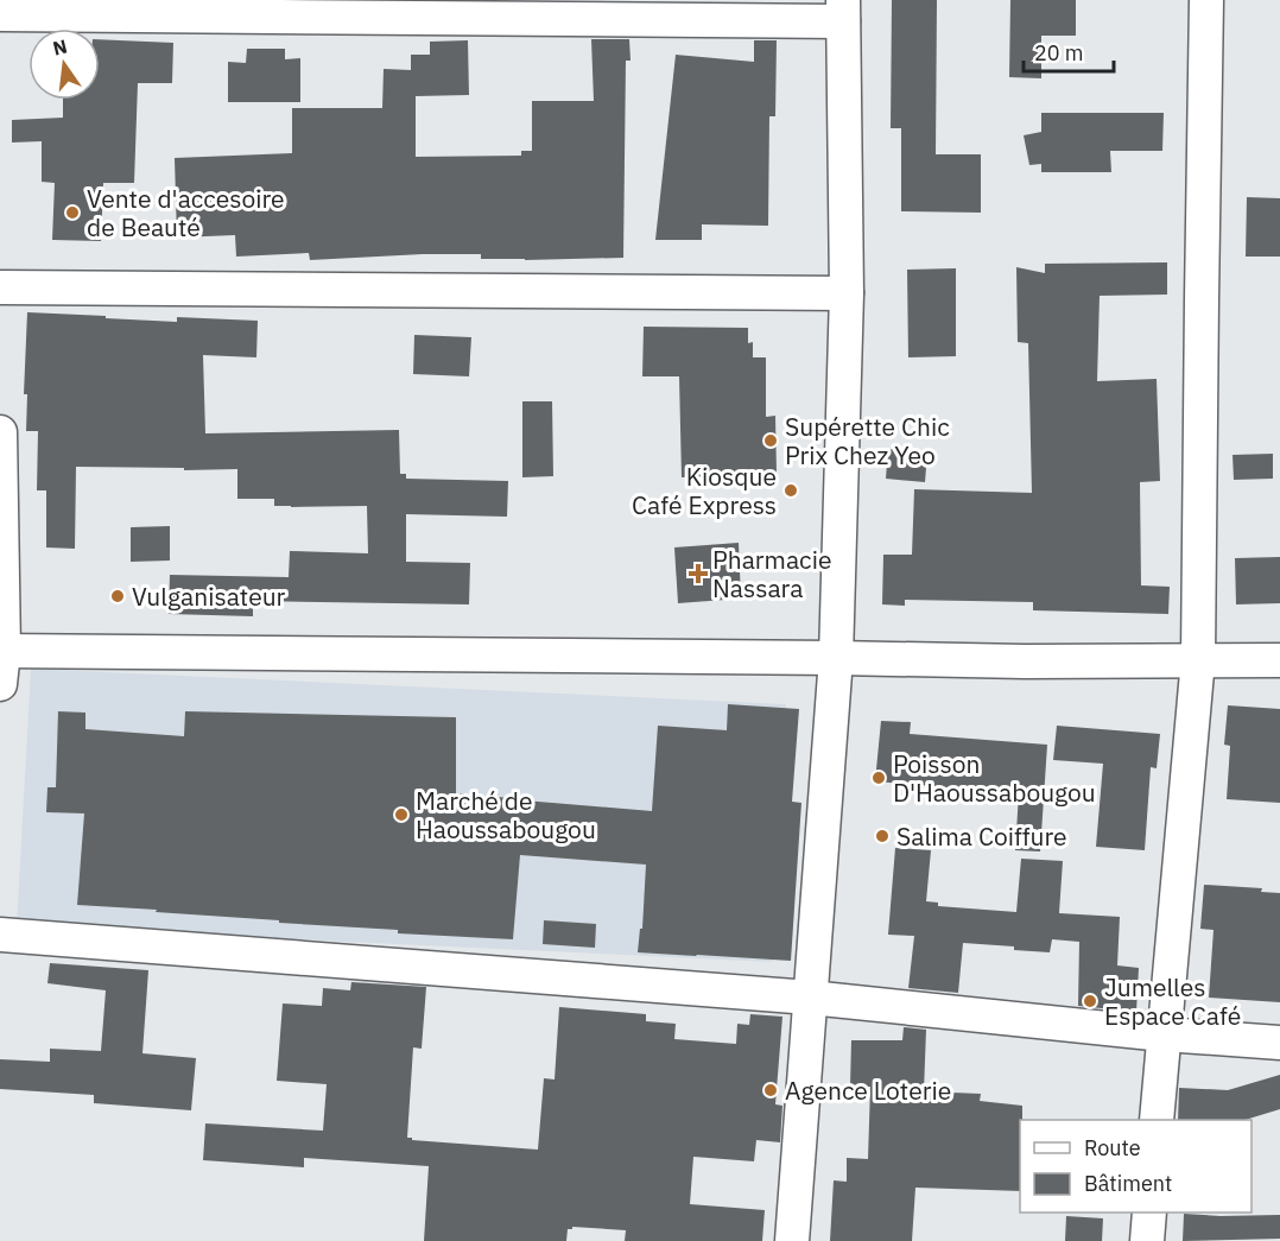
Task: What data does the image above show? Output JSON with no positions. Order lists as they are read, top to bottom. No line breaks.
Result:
{"places":{"other":["Vente d'accesoire de Beauté","Supérette Chic Prix Chez Yeo","Kiosque Café Express","Vulganisateur","Poisson D'Haoussabougou","Marché de Haoussabougou","Salima Coiffure","Jumelles Espace Café","Agence Loterie"],"health":["Pharmacie Nassara"]},"legend":["Route","Bâtiment"],"scale_bar":"20 m","north":"top"}
